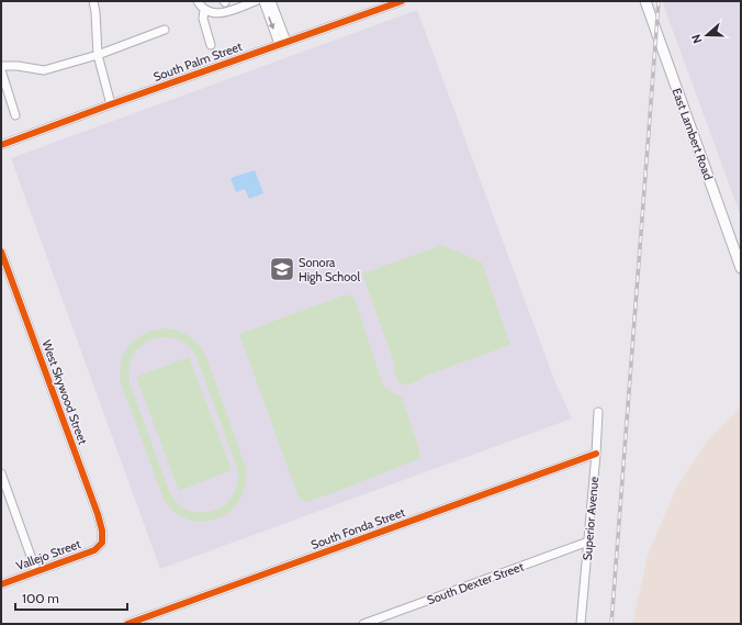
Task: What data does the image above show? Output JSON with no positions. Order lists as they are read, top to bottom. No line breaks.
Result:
{"streets":{"main road":["East Lambert Road"],"street":["South Palm Street","West Skywood Street","Superior Avenue","South Fonda Street","Vallejo Street","South Dexter Street"]},"crossings":[["West Skywood Street","Vallejo Street"],["Superior Avenue","South Fonda Street"],["Superior Avenue","South Dexter Street"]],"places":{"school or university":["Sonora High School"]},"scale_bar":"100 m","north":"left"}
